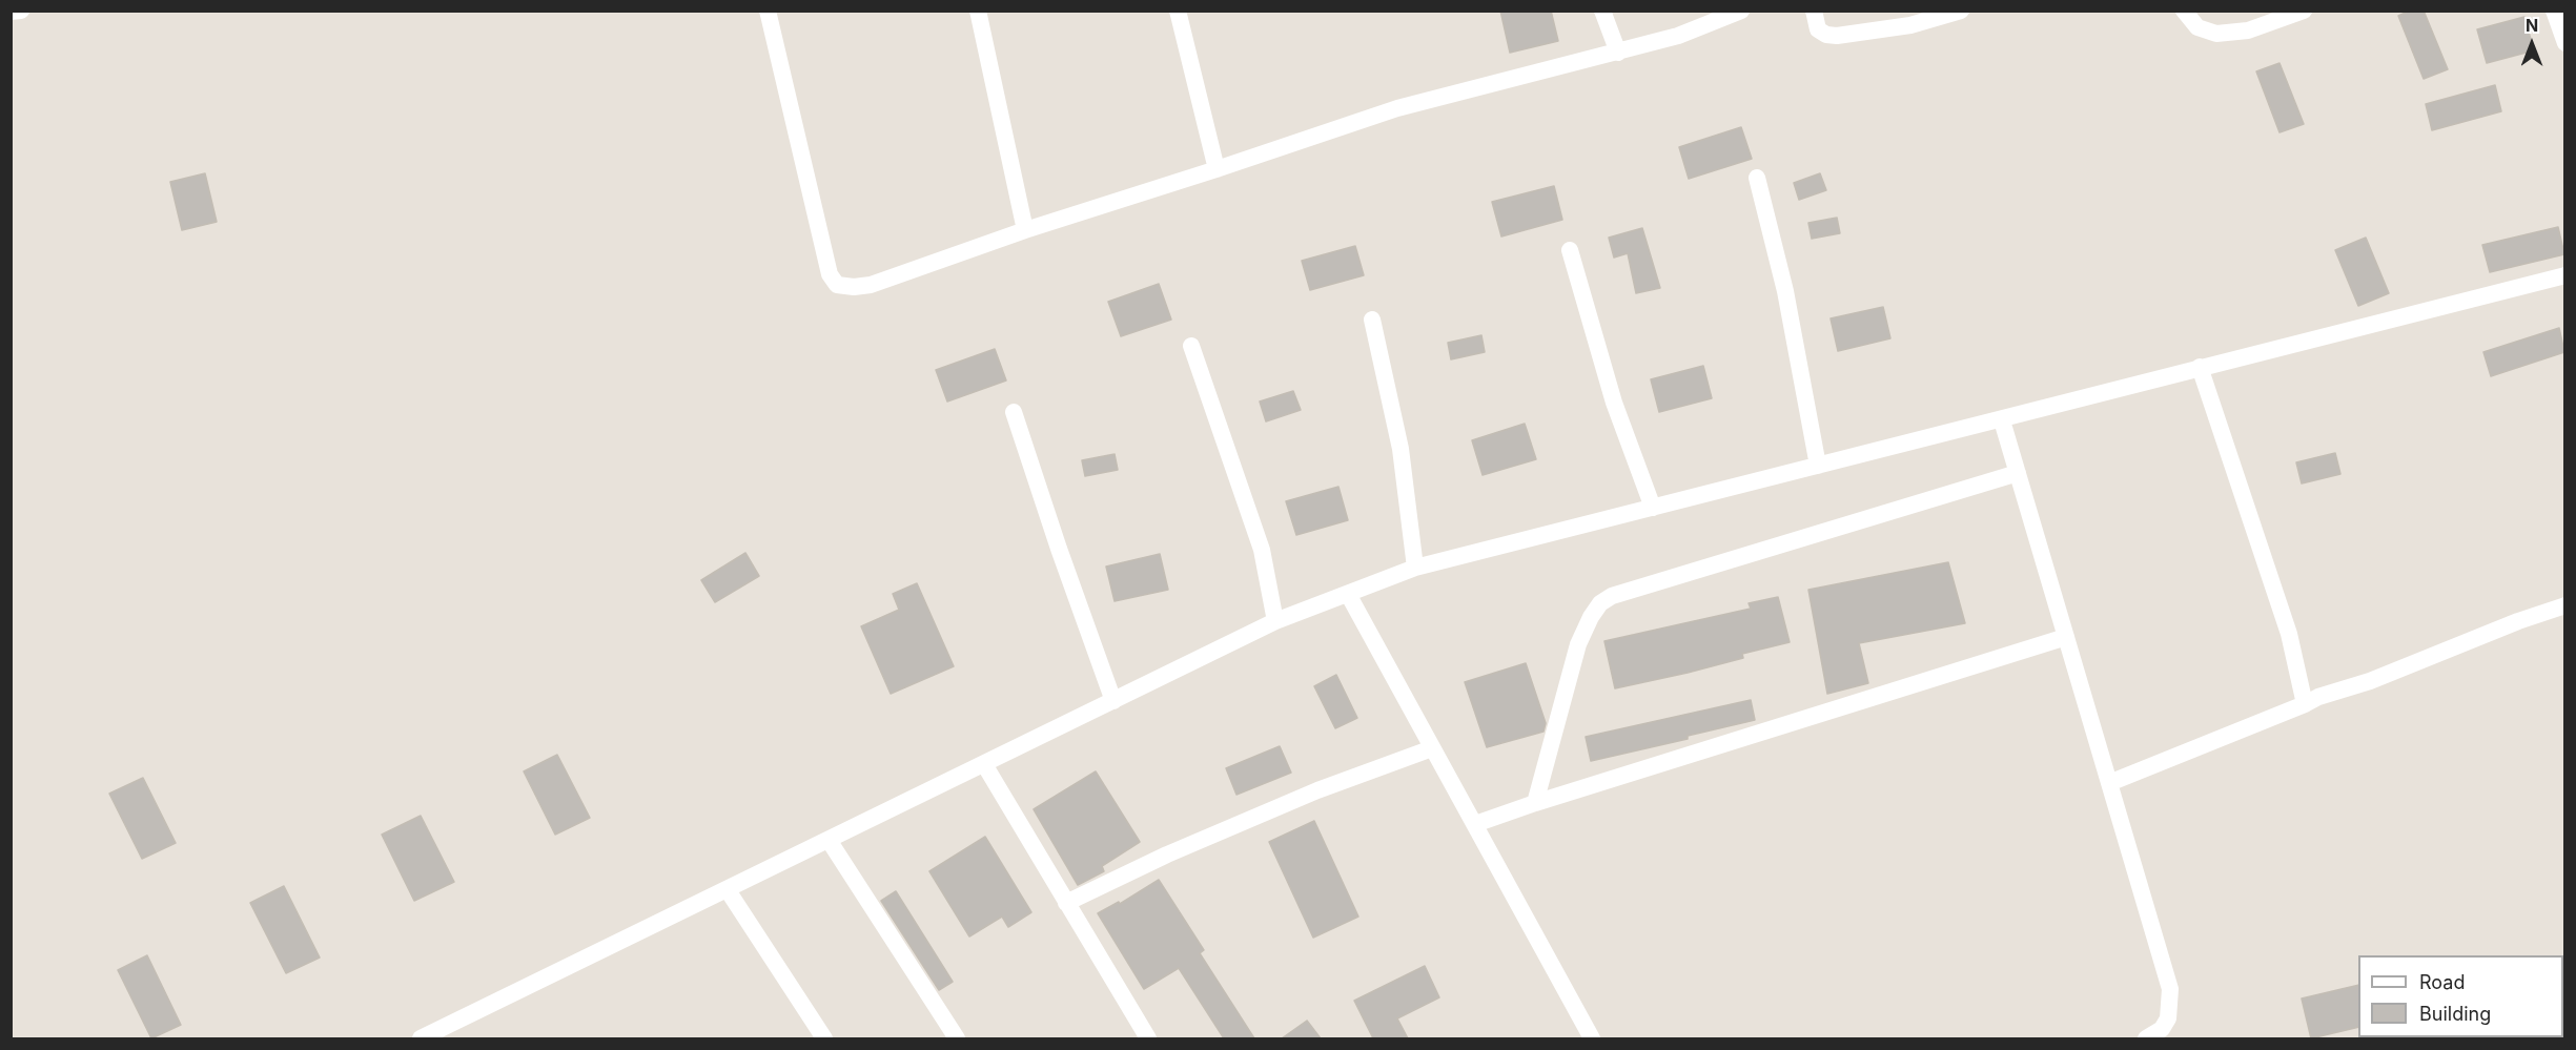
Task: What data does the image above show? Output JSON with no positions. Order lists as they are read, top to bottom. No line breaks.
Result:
{"legend":["Road","Building"],"north":"top"}
